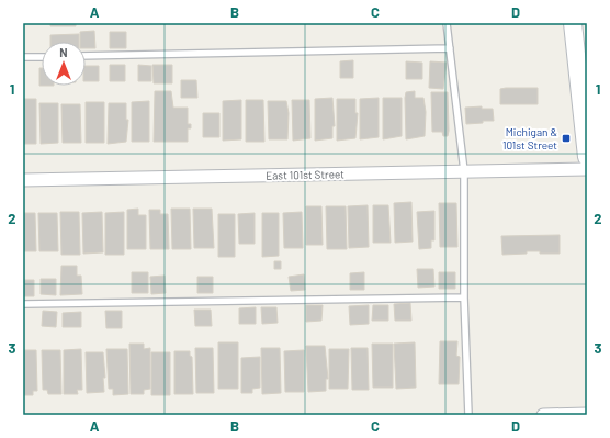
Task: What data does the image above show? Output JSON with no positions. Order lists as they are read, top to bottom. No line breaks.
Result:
{"streets":{"street":["East 101st Street"]},"places":{"transit":["Michigan & 101st Street"]},"north":"top","grid":{"columns":["A","B","C","D"],"rows":["1","2","3"]}}
